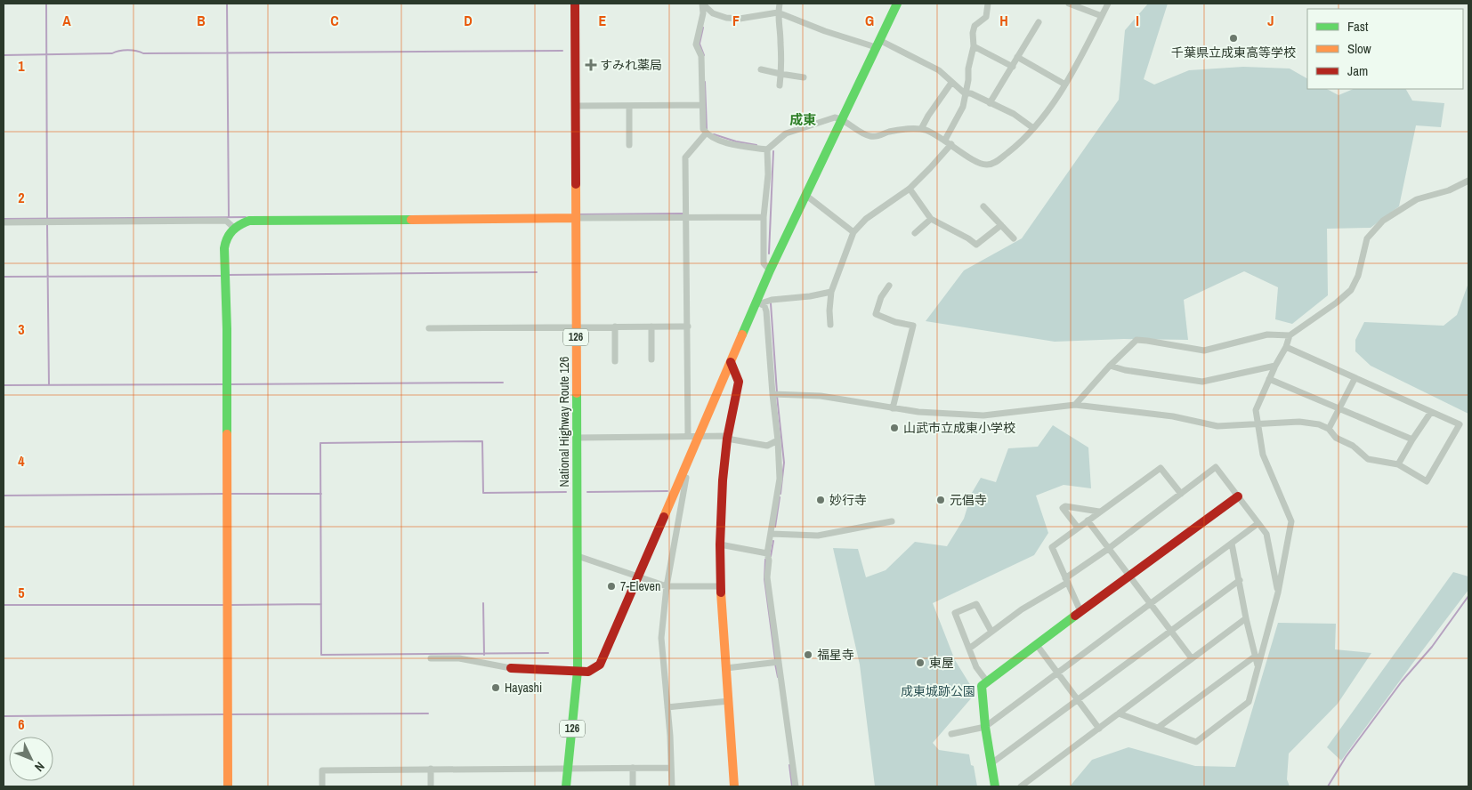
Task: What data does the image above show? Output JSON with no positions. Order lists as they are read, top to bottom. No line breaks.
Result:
{"streets":{"main road":["126","National Highway Route 126"]},"districts":["成東"],"parks":["成東城跡公園"],"places":{"other":["千葉県立成東高等学校","山武市立成東小学校","妙行寺","元倡寺","7-Eleven","福星寺","東屋","Hayashi"],"health":["すみれ薬局"]},"legend":["Fast","Slow","Jam"],"north":"bottom right","grid":{"columns":["A","B","C","D","E","F","G","H","I","J"],"rows":["1","2","3","4","5","6"]}}
